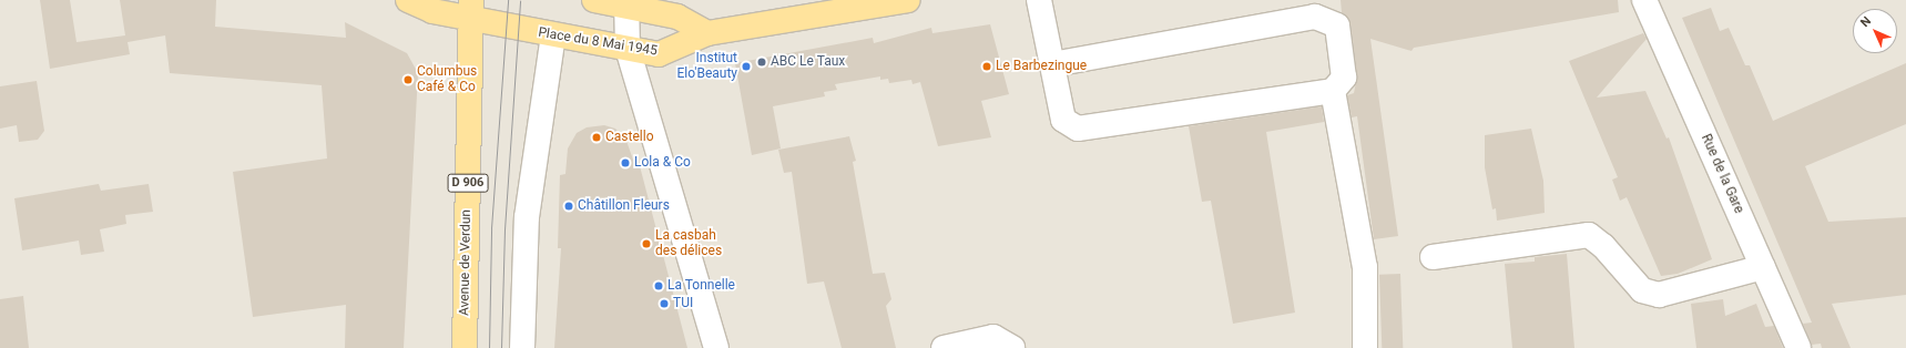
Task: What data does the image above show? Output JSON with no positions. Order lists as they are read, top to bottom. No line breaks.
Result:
{"streets":{"main road":["Place du 8 Mai 1945","D 906","Avenue de Verdun"],"street":["Rue de la Gare"]},"crossings":[["Place du 8 Mai 1945","Avenue de Verdun"]],"places":["ABC Le Taux","Institut Elo'Beauty","Le Barbezingue","Columbus Café & Co","Castello","Lola & Co","Châtillon Fleurs","La casbah des délices","La Tonnelle","TUI"],"north":"top left"}
